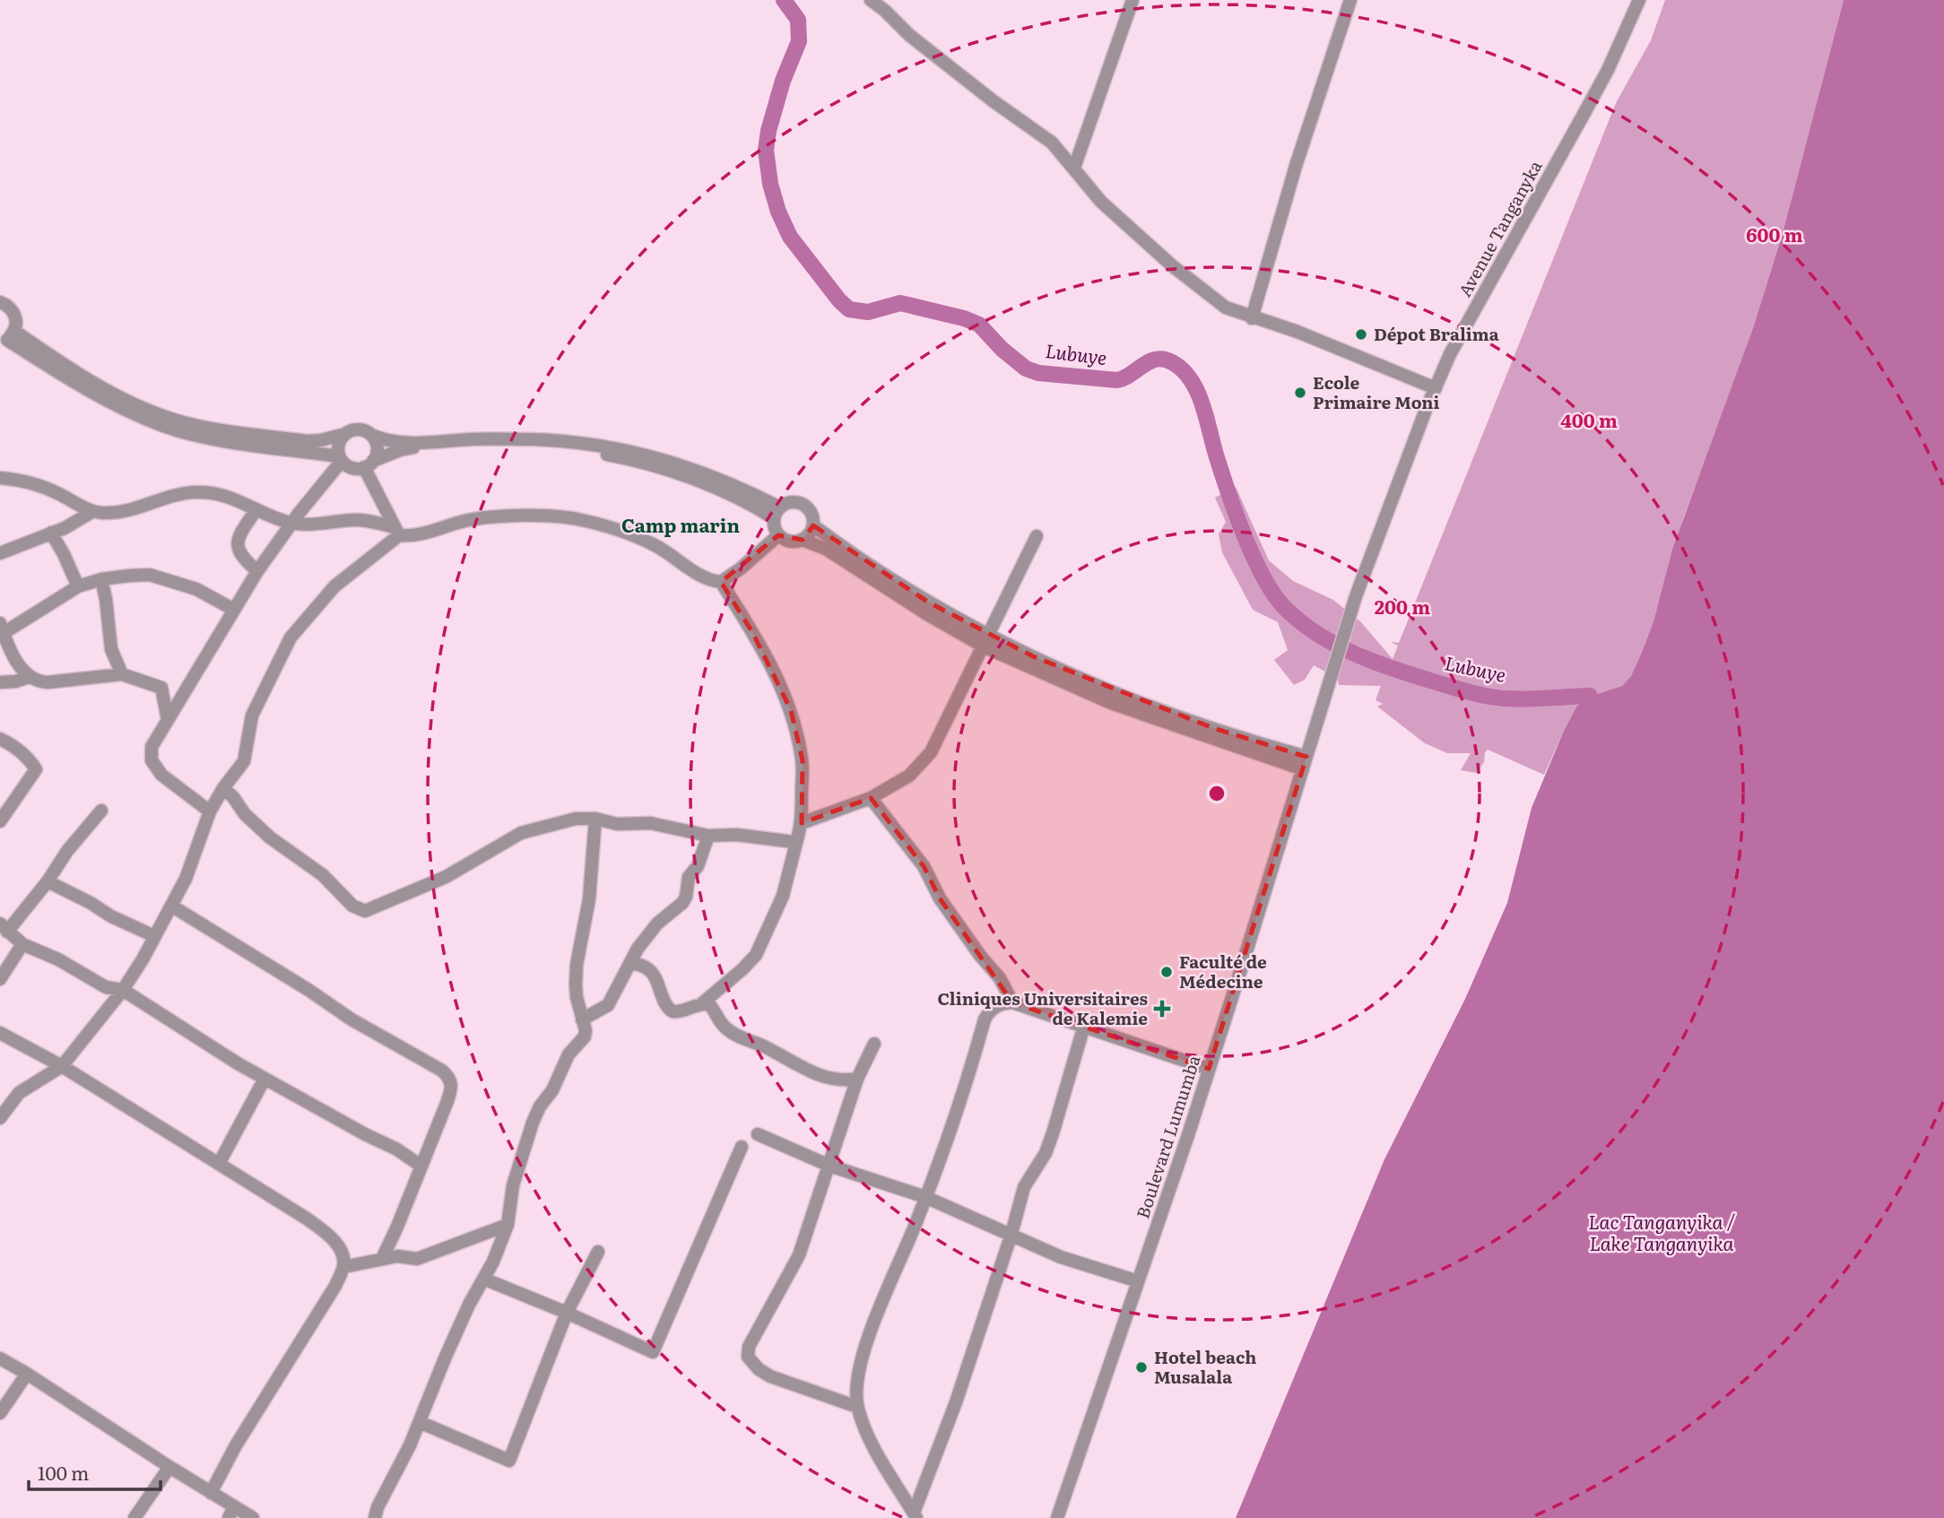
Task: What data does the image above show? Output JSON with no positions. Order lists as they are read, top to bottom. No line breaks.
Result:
{"streets":{"street":["Avenue Tanganyka","Boulevard Lumumba"]},"crossings":[["Avenue Tanganyka","Boulevard Lumumba"]],"districts":["Camp marin"],"water":["Lubuye","Lac Tanganyika / Lake Tanganyika"],"places":{"other":["Dépot Bralima","Ecole Primaire Moni","Faculté de Médecine","Hotel beach Musalala"],"health":["Cliniques Universitaires de Kalemie"]},"scale_bar":"100 m","rings":["600 m","400 m","200 m"]}
